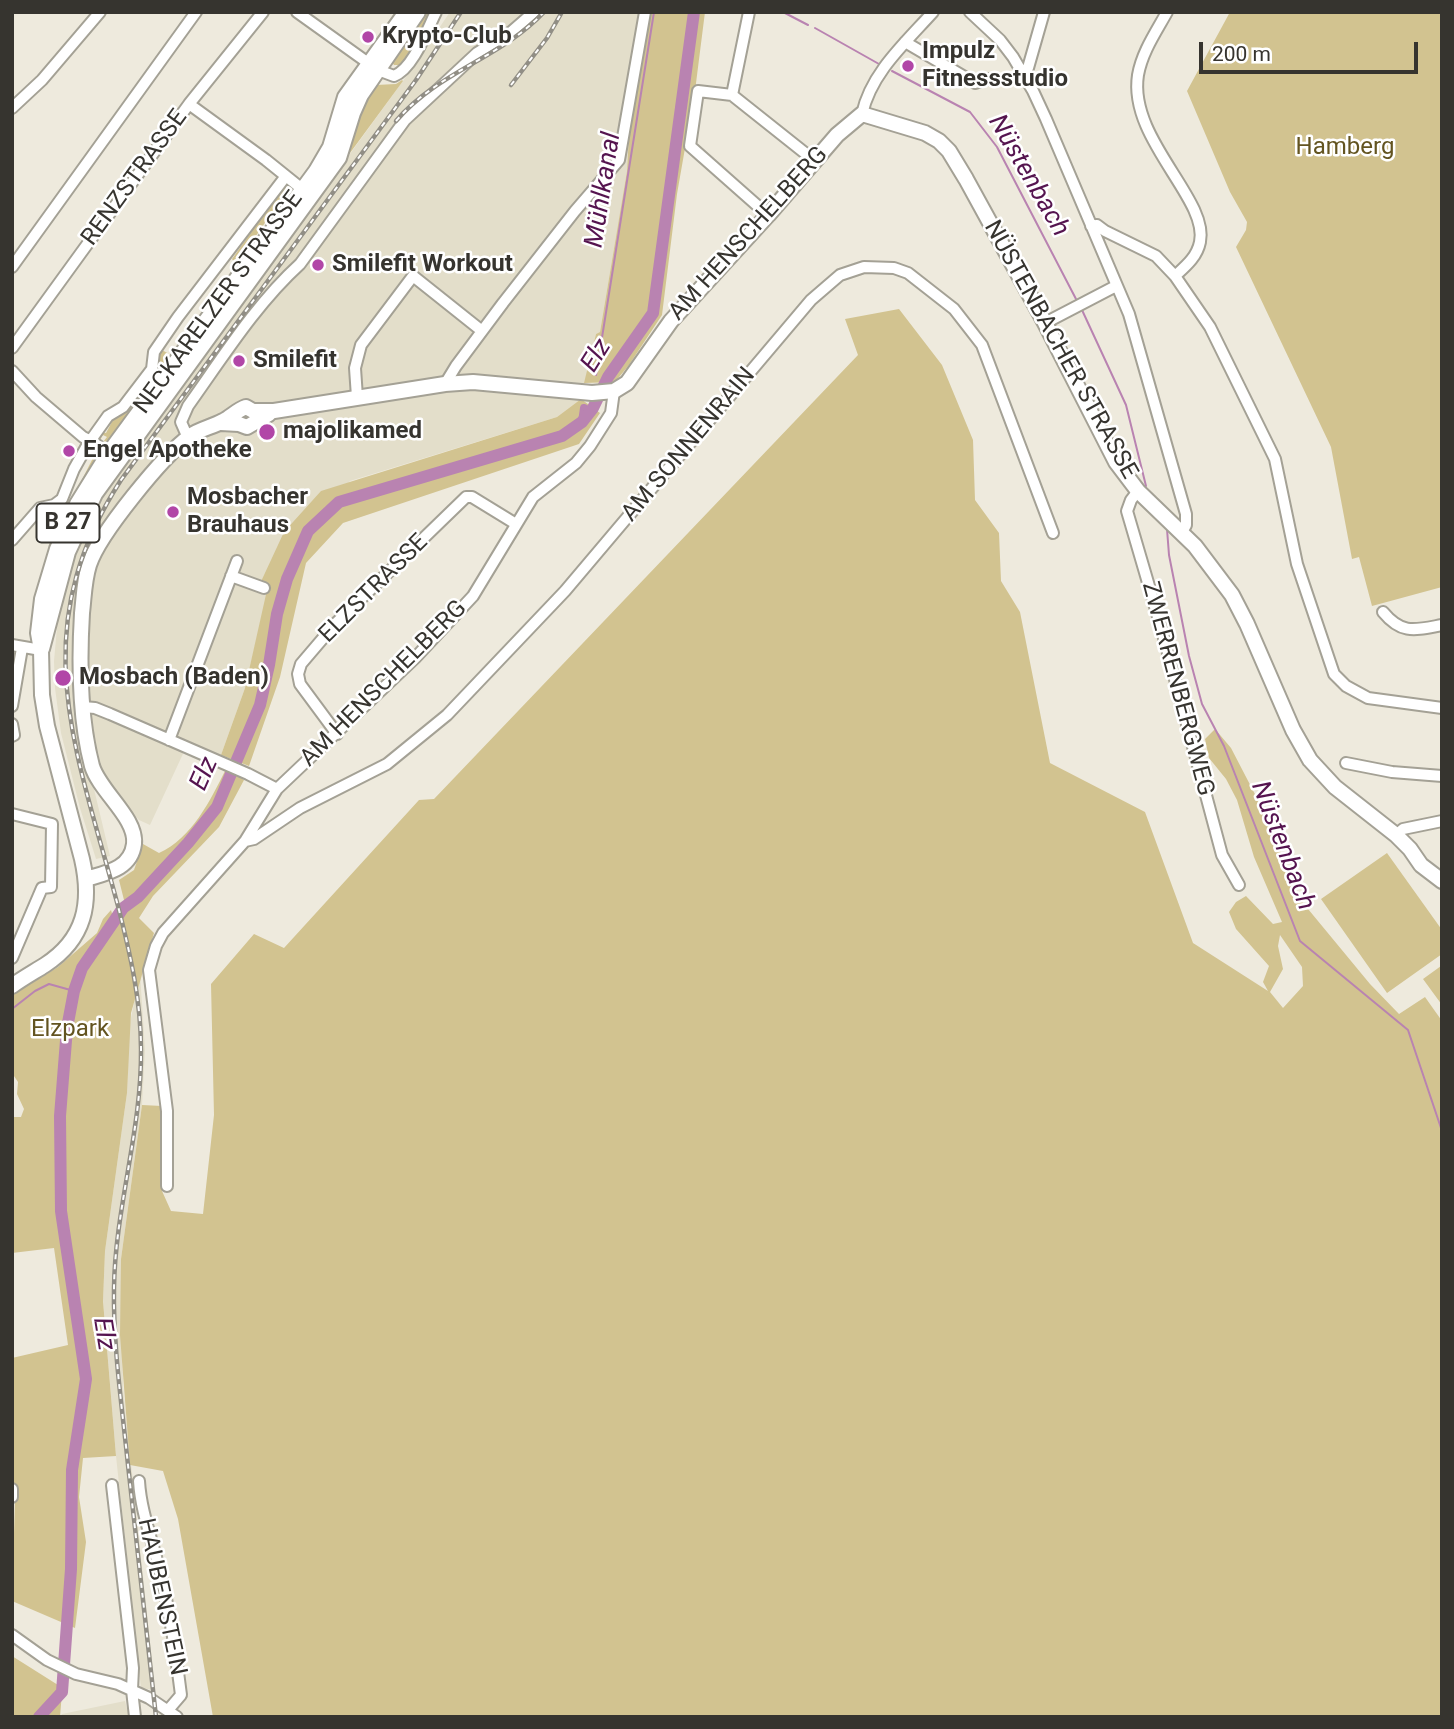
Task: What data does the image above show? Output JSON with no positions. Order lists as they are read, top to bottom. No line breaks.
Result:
{"streets":{"main road":["AM HENSCHELBERG","NECKARELZER STRASSE","NÜSTENBACHER STRASSE","B 27"],"street":["RENZSTRASSE","AM SONNENRAIN","ELZSTRASSE","ZWERRENBERGWEG","HAUBENSTEIN"]},"crossings":[["AM HENSCHELBERG","NÜSTENBACHER STRASSE"],["AM HENSCHELBERG","AM SONNENRAIN"],["AM HENSCHELBERG","ELZSTRASSE"],["NECKARELZER STRASSE","B 27"],["NÜSTENBACHER STRASSE","ZWERRENBERGWEG"]],"water":["Nüstenbach","Mühlkanal","Elz"],"parks":["Hamberg","Elzpark"],"places":["Krypto-Club","Impulz Fitnessstudio","Smilefit Workout","Smilefit","majolikamed","Engel Apotheke","Mosbacher Brauhaus","Mosbach (Baden)"],"scale_bar":"200 m"}
